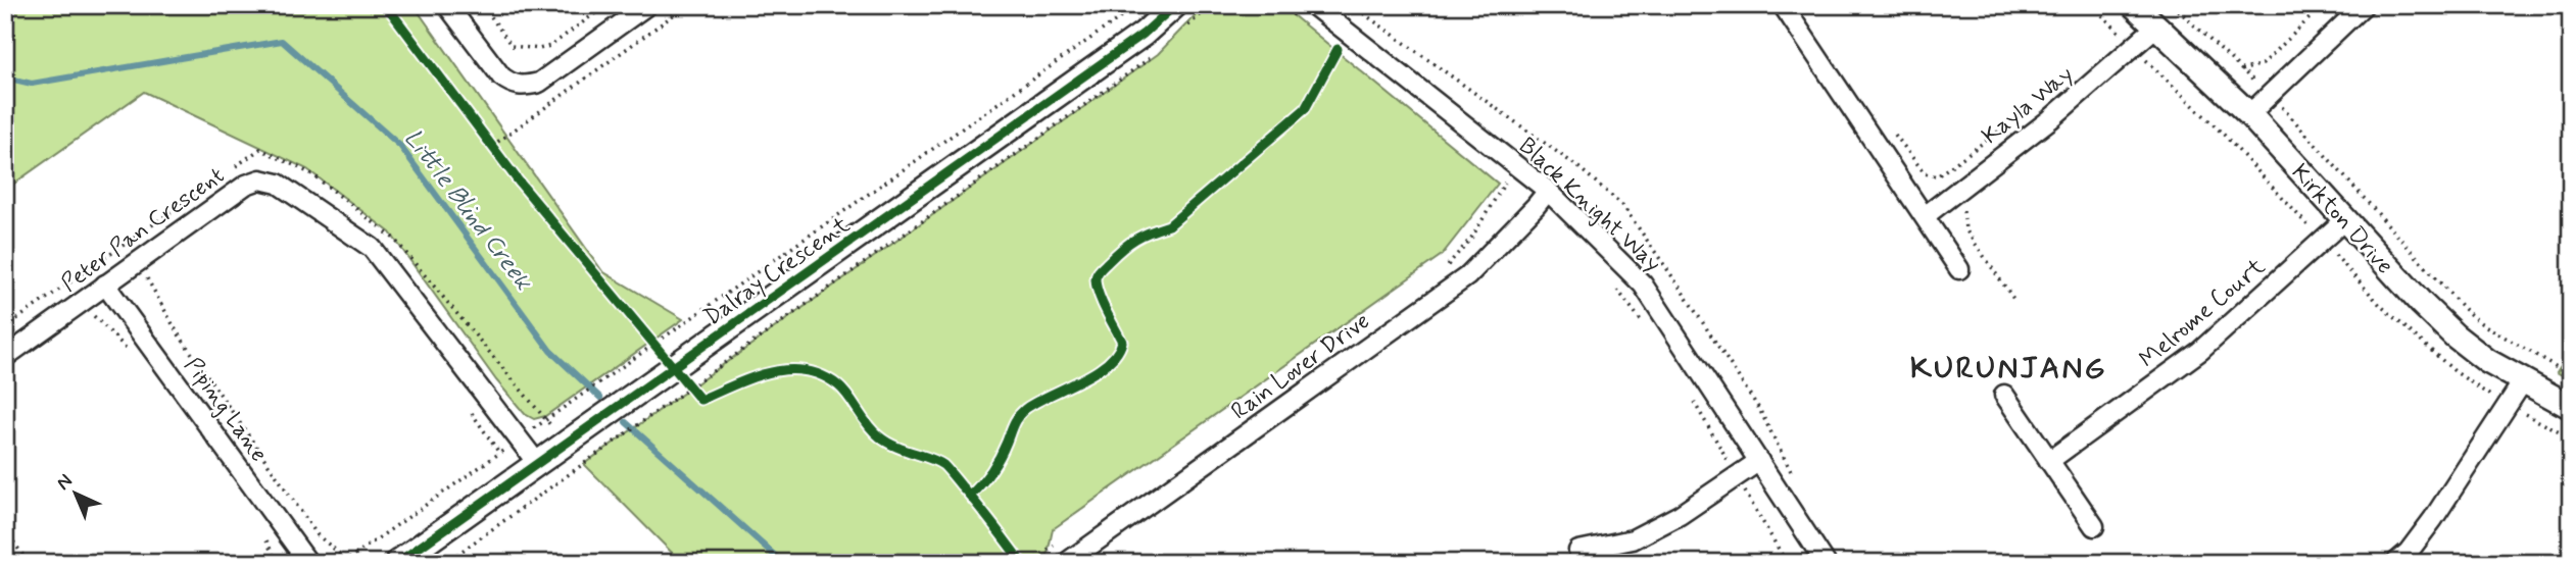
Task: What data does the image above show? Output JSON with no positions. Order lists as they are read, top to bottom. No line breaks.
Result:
{"streets":{"street":["Kayla Way","Black Knight Way","Kirkton Drive","Peter Pan Crescent","Dalray Crescent","Melrome Court","Rain Lover Drive","Piping Lane"]},"crossings":[["Kayla Way","Kirkton Drive"],["Black Knight Way","Rain Lover Drive"],["Kirkton Drive","Melrome Court"],["Peter Pan Crescent","Dalray Crescent"],["Peter Pan Crescent","Piping Lane"]],"districts":["KURUNJANG"],"water":["Little Blind Creek"],"north":"top left"}
